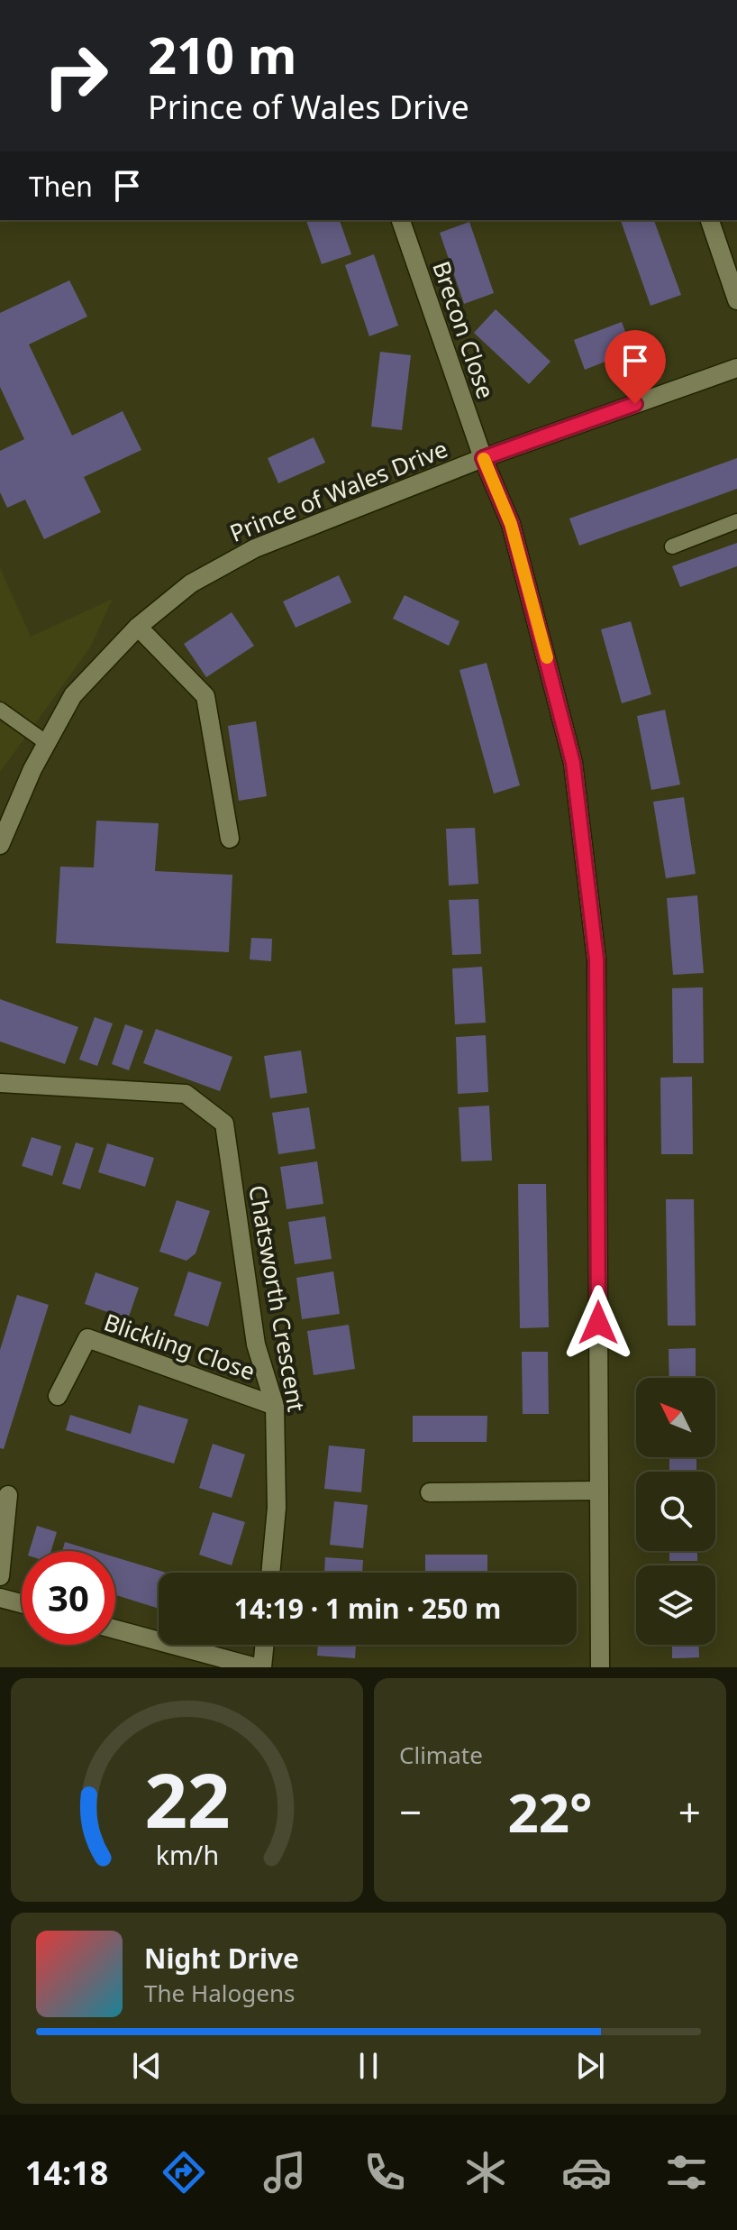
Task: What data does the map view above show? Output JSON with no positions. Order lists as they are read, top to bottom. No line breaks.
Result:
{"streets":{"street":["Brecon Close","Prince of Wales Drive","Chatsworth Crescent","Blickling Close"]},"crossings":[["Brecon Close","Prince of Wales Drive"],["Chatsworth Crescent","Blickling Close"]],"north":"top left","page":{"turn":["210 m","Prince of Wales Drive"],"then":"Then","limit":"30","trip":"14:19 · 1 min · 250 m","tile":"Climate","heat":["−","22°","+"],"song":["Night Drive","The Halogens"],"tabs":"14:18","gauge":["22","km/h"]}}
